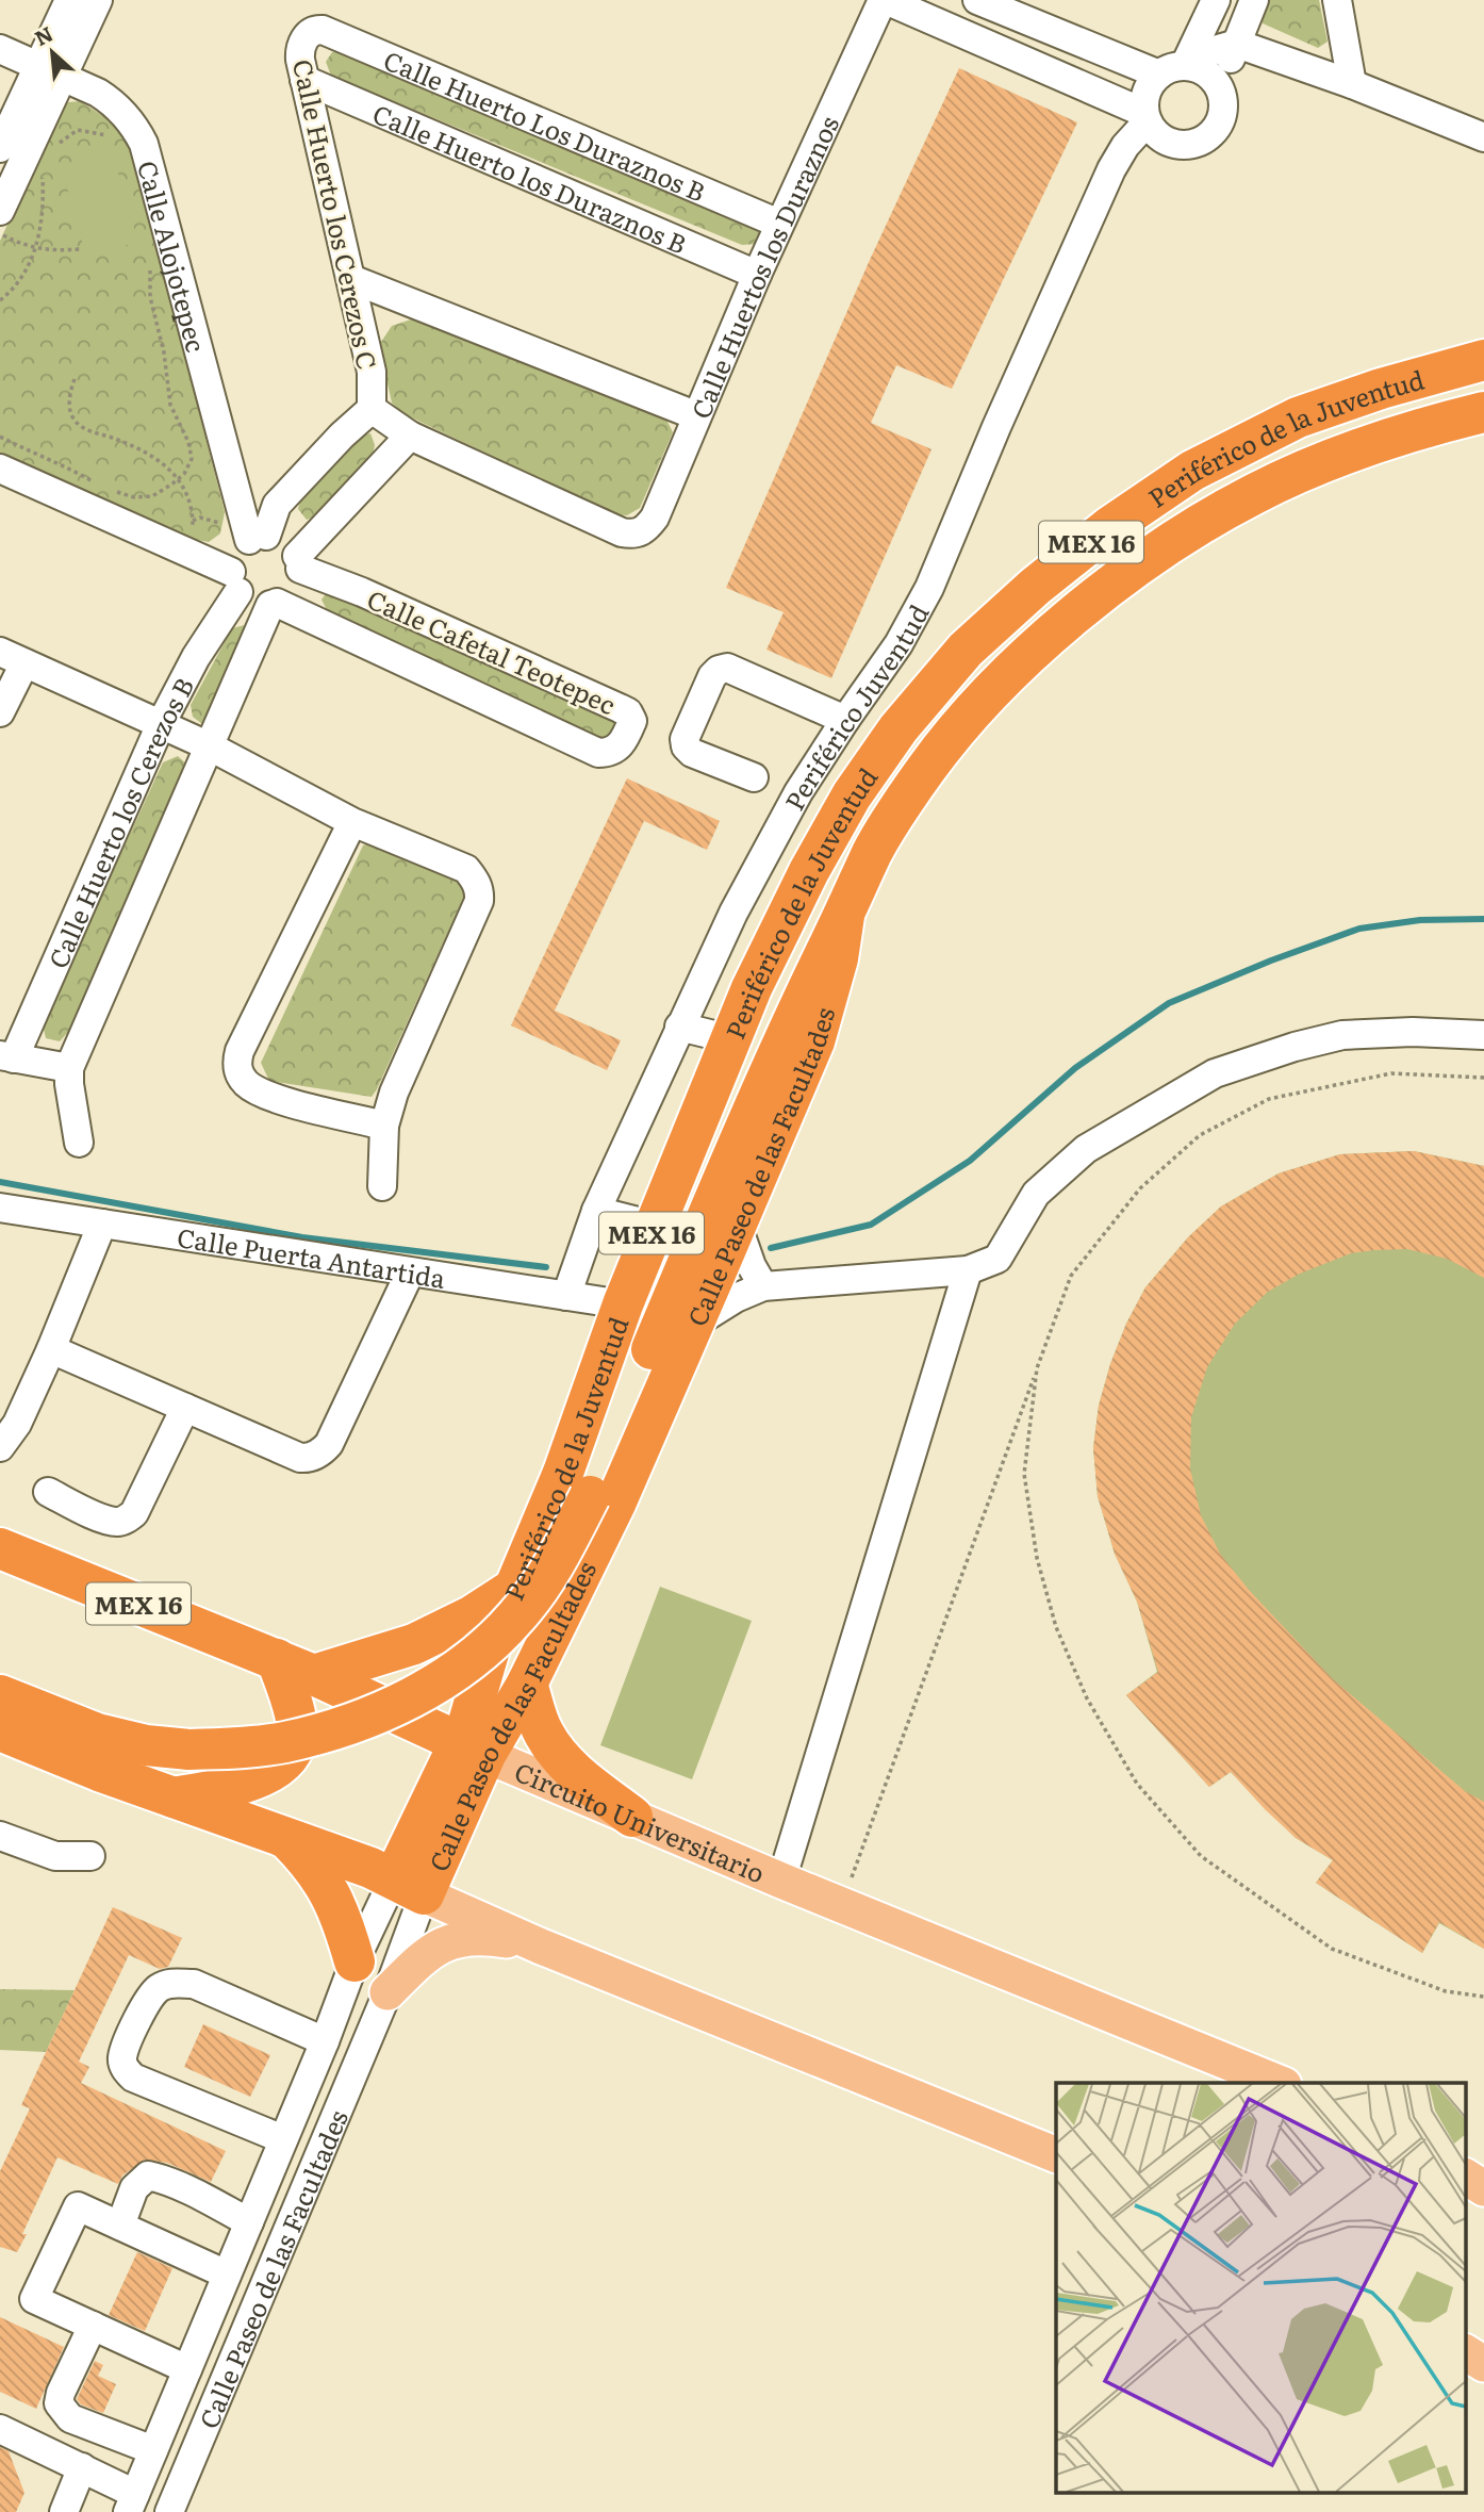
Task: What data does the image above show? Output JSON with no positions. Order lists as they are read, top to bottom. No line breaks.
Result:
{"streets":{"highway":["Periférico de la Juventud","MEX 16","Calle Paseo de las Facultades","Circuito Universitario"],"street":["Calle Huerto Los Duraznos B","Calle Huerto los Duraznos B","Calle Huerto los Cerezos C","Calle Alojotepec","Calle Huertos los Duraznos","Calle Cafetal Teotepec","Periférico Juventud","Calle Huerto los Cerezos B","Calle Puerta Antartida"]},"crossings":[["Calle Huerto Los Duraznos B","Calle Huerto los Cerezos C"],["Calle Huerto Los Duraznos B","Calle Huertos los Duraznos"],["Calle Huerto los Duraznos B","Calle Huerto los Cerezos C"],["Calle Huerto los Duraznos B","Calle Huertos los Duraznos"],["Calle Alojotepec","Calle Cafetal Teotepec"],["Calle Alojotepec","Calle Huerto los Cerezos B"],["Periférico de la Juventud","Calle Paseo de las Facultades"],["Periférico de la Juventud","Calle Puerta Antartida"],["Periférico de la Juventud","Circuito Universitario"],["Calle Cafetal Teotepec","Calle Huerto los Cerezos B"],["Periférico Juventud","Calle Puerta Antartida"],["Calle Paseo de las Facultades","Circuito Universitario"]],"north":"top left"}
